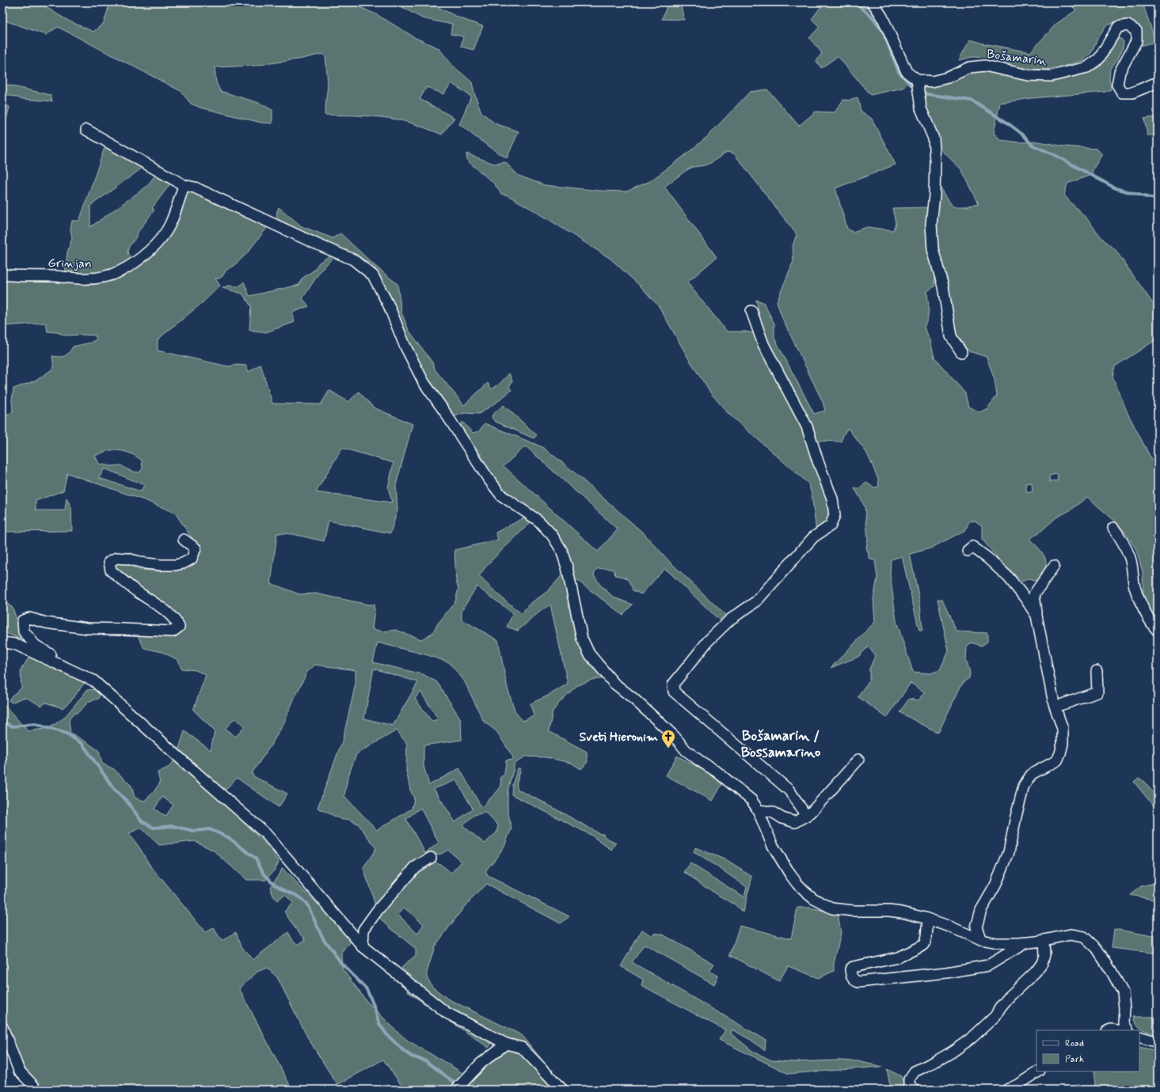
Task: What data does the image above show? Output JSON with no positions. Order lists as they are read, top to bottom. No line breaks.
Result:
{"streets":{"street":["Bošamarin","Grinjan"]},"districts":["Bošamarin / Bossamarino"],"places":{"church":["Sveti Hieronim"]},"legend":["Road","Park"]}
